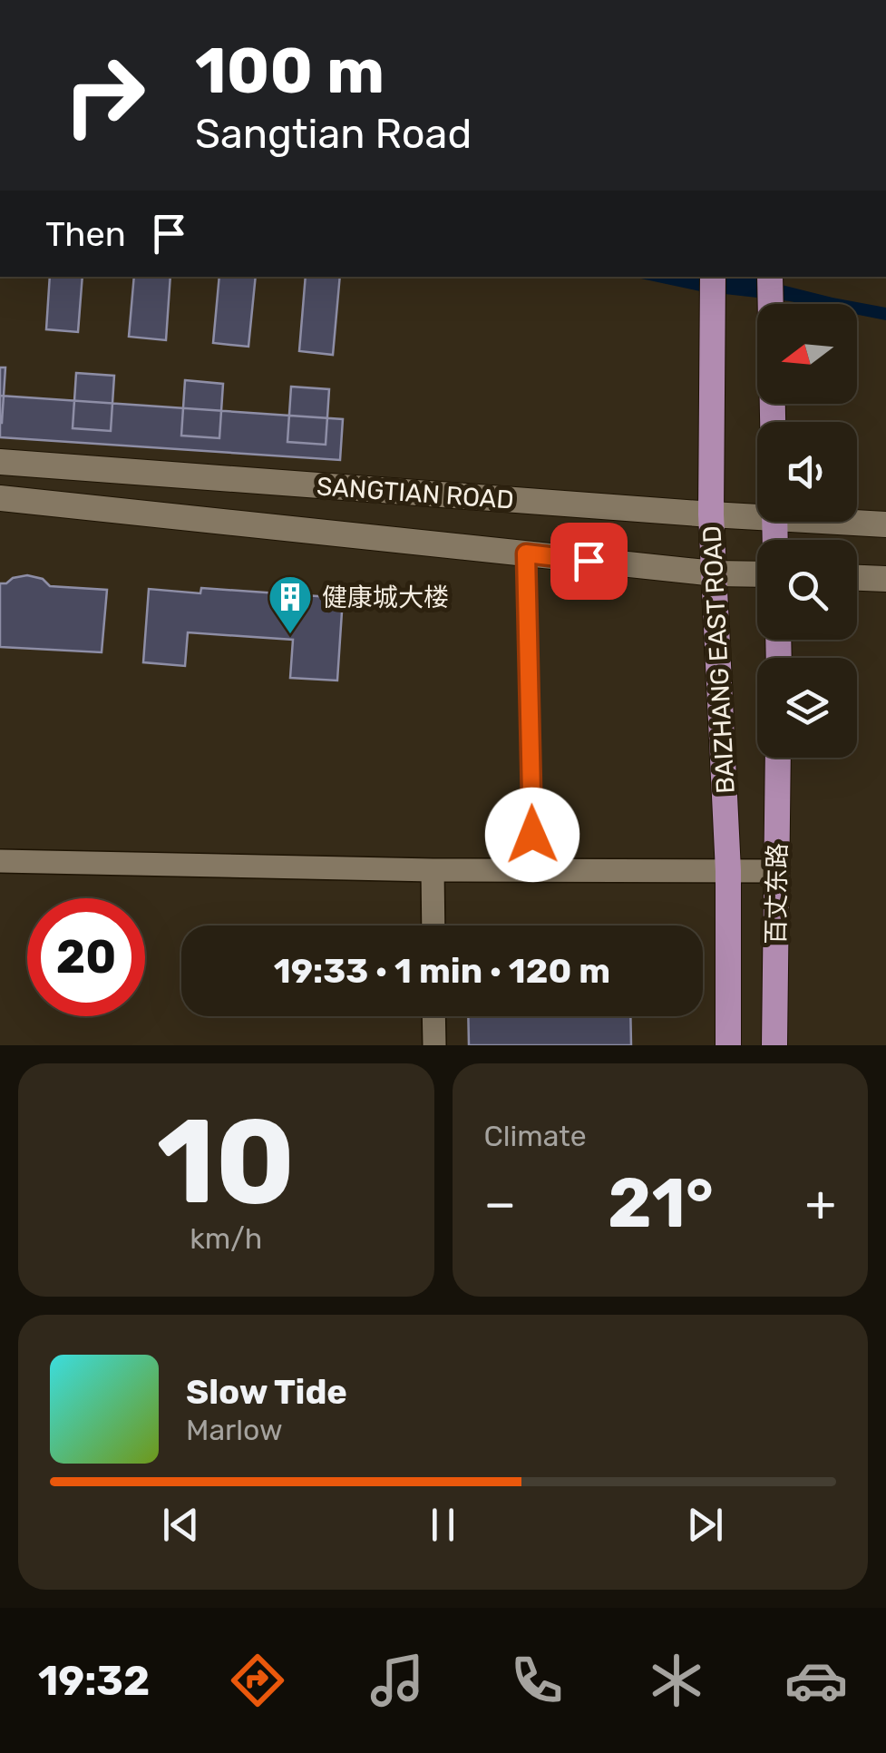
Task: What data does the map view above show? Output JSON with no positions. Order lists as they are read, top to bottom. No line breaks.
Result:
{"streets":{"main road":["SANGTIAN ROAD","BAIZHANG EAST ROAD","百丈东路"]},"crossings":[["SANGTIAN ROAD","BAIZHANG EAST ROAD"]],"places":{"building":["健康城大楼"]},"north":"left","page":{"turn":["100 m","Sangtian Road"],"then":"Then","limit":"20","trip":"19:33 · 1 min · 120 m","tile":[["10","km/h"],"Climate"],"heat":["−","21°","+"],"song":["Slow Tide","Marlow"],"tabs":"19:32"}}
